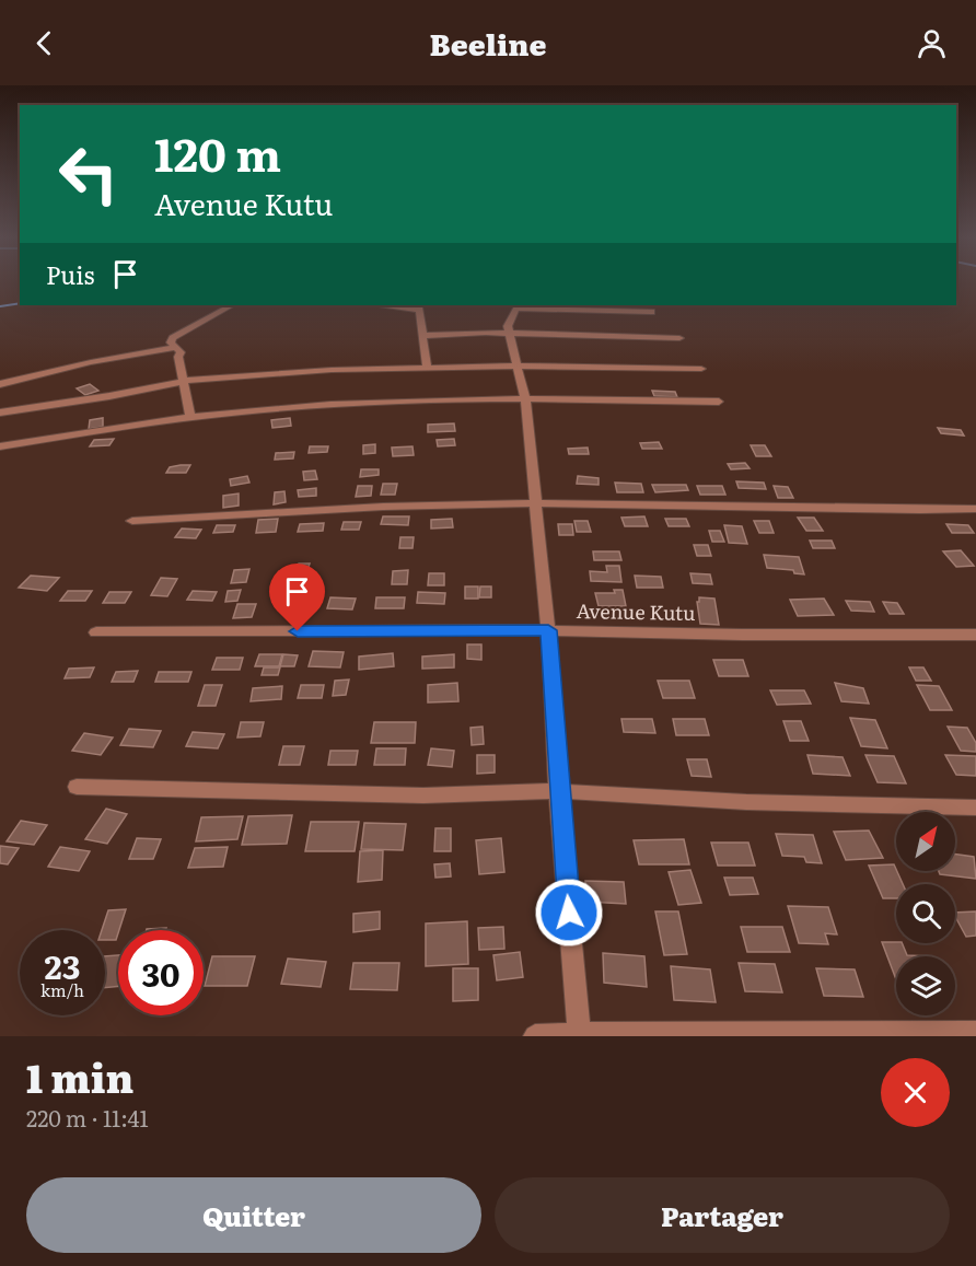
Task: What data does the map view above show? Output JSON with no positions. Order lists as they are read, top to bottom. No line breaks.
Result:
{"streets":{"street":["Avenue Kutu"]},"north":"top right","page":{"header":"Beeline","turn":["120 m","Avenue Kutu"],"then":"Puis","speed":"23 km/h","limit":"30","heading":["1 min","220 m · 11:41"],"buttons":["Quitter","Partager"]}}
